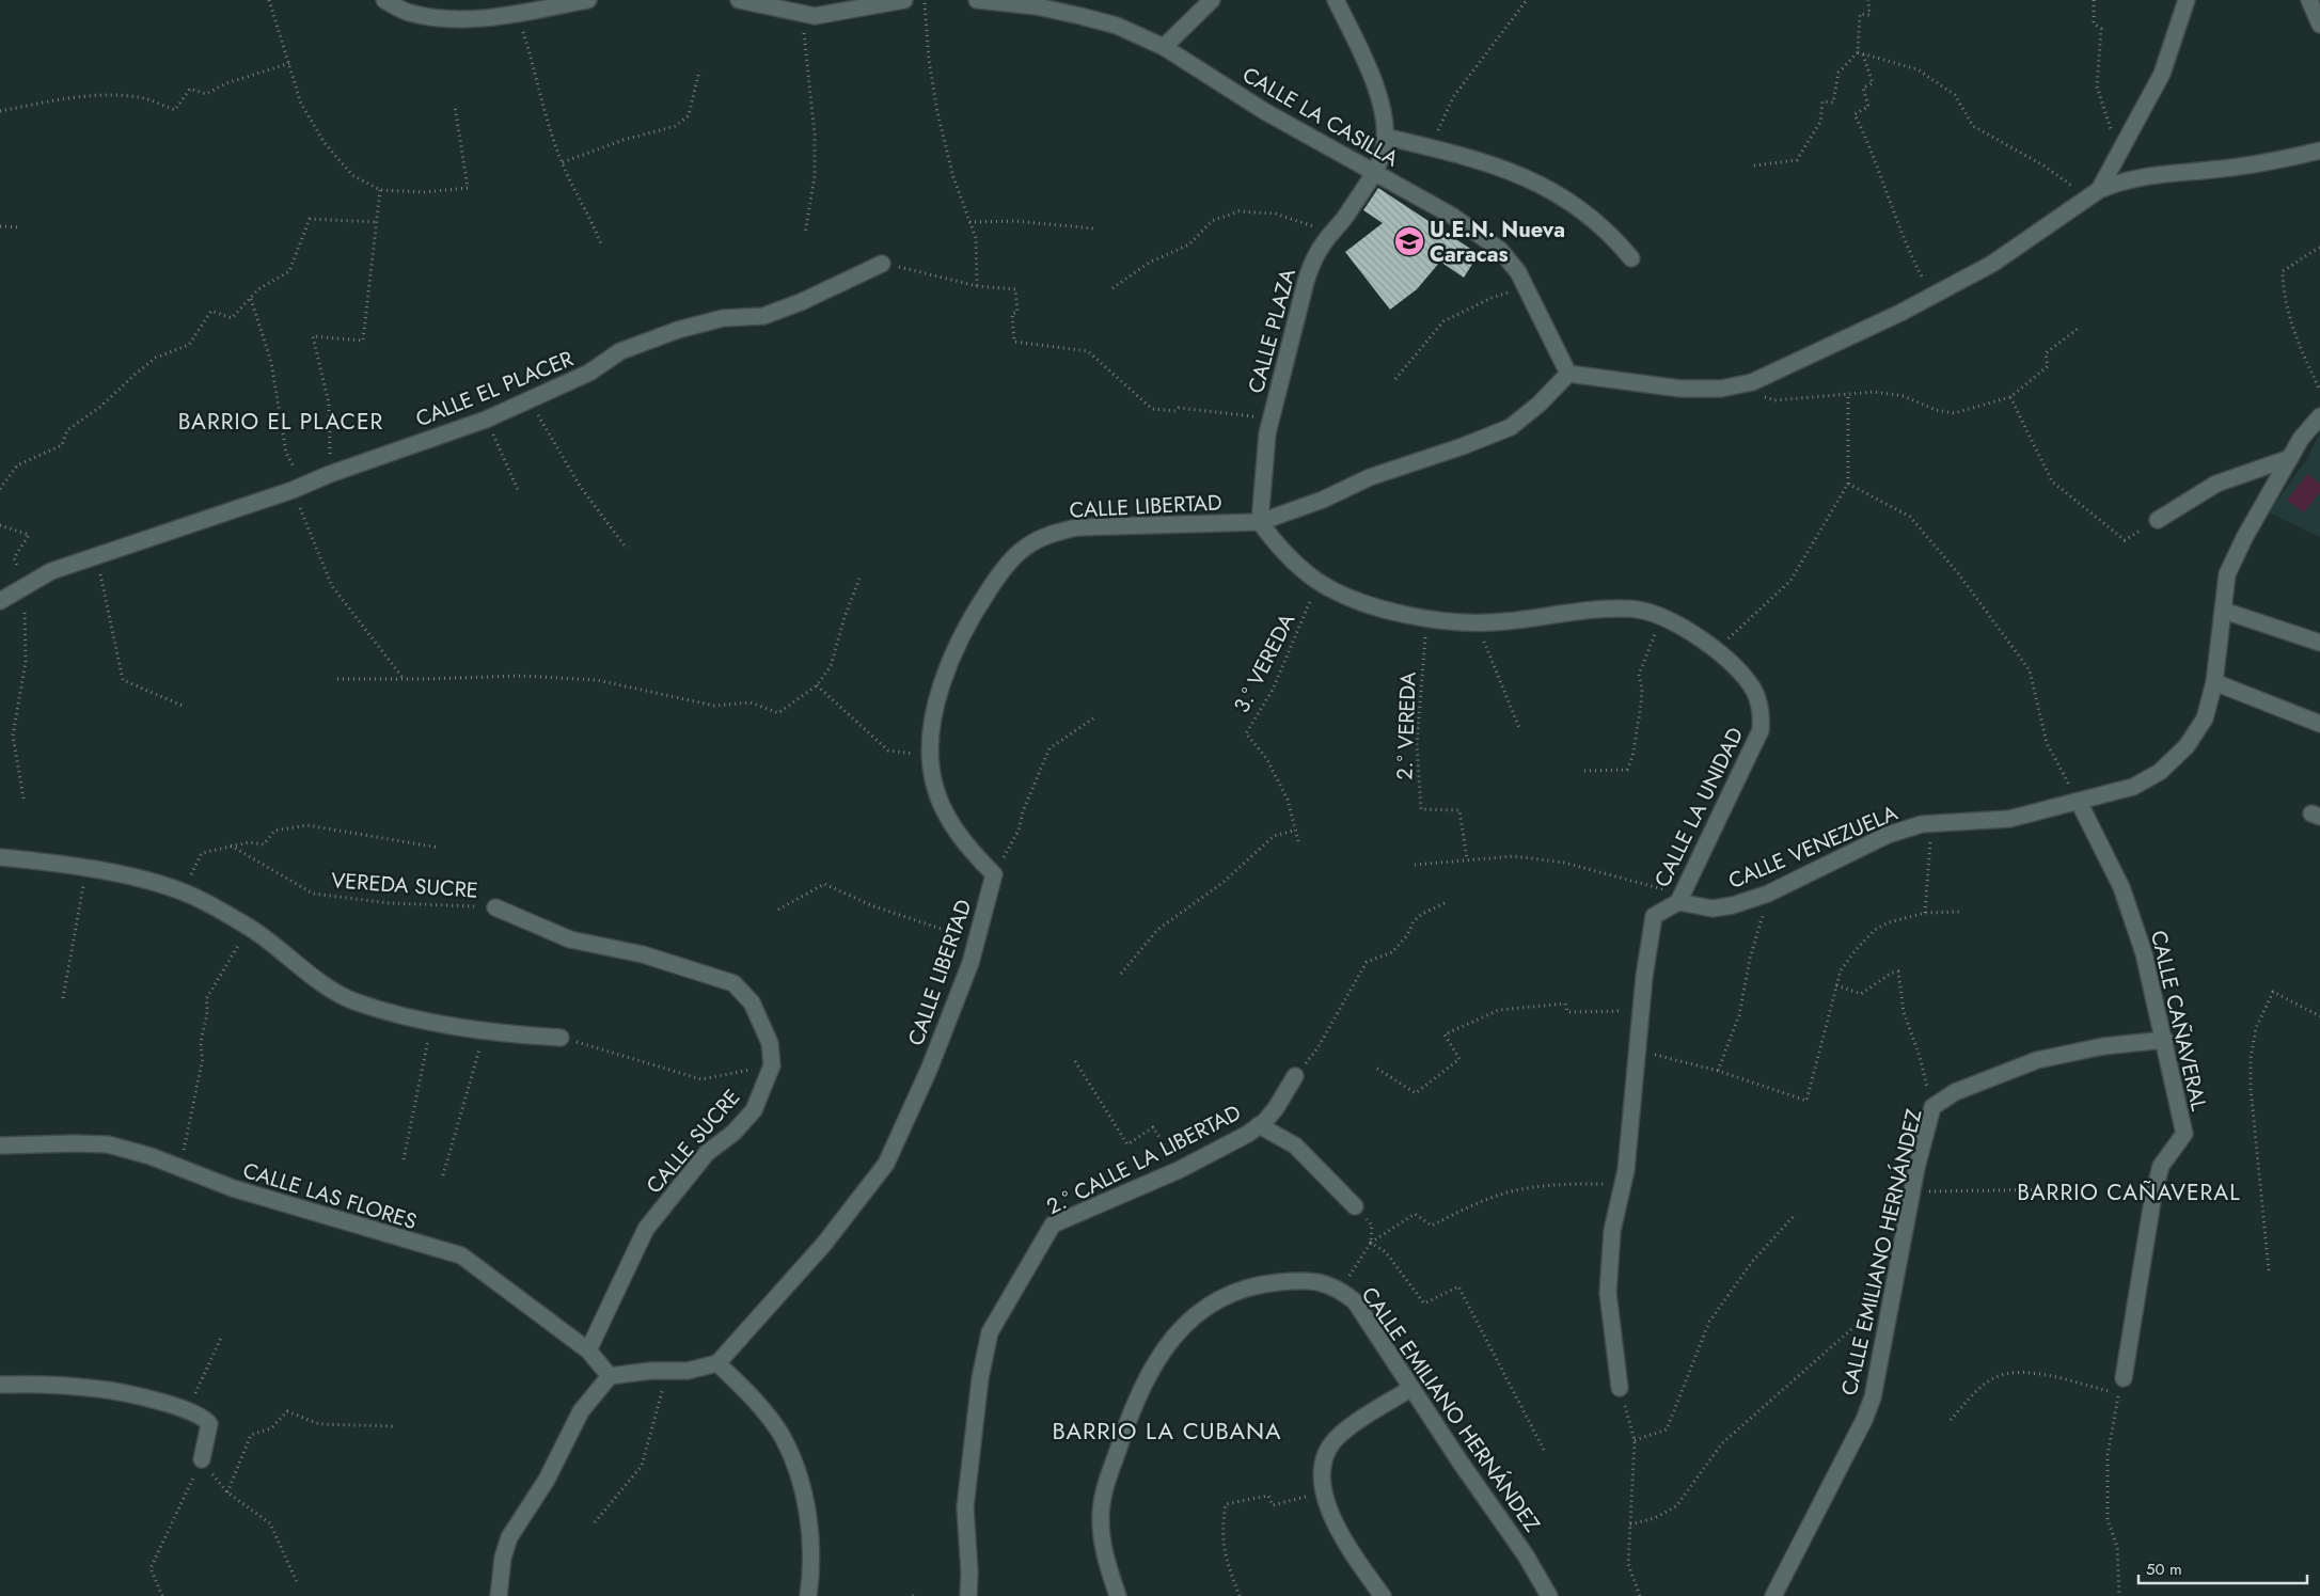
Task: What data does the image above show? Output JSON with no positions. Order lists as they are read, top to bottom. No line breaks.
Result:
{"streets":{"street":["CALLE LA CASILLA","CALLE PLAZA","CALLE EL PLACER","CALLE LIBERTAD","CALLE LA UNIDAD","CALLE VENEZUELA","CALLE CAÑAVERAL","CALLE SUCRE","2.° CALLE LA LIBERTAD","CALLE LAS FLORES","CALLE EMILIANO HERNÁNDEZ"],"path":["3.° VEREDA","2.° VEREDA","VEREDA SUCRE"]},"crossings":[["CALLE LA CASILLA","CALLE PLAZA"],["CALLE LA CASILLA","CALLE LIBERTAD"],["CALLE PLAZA","CALLE LIBERTAD"],["CALLE PLAZA","CALLE LA UNIDAD"],["CALLE LIBERTAD","CALLE LA UNIDAD"],["3.° VEREDA","CALLE LA UNIDAD"],["2.° VEREDA","CALLE LA UNIDAD"],["CALLE LA UNIDAD","CALLE VENEZUELA"],["CALLE VENEZUELA","CALLE CAÑAVERAL"],["VEREDA SUCRE","CALLE SUCRE"],["CALLE CAÑAVERAL","CALLE EMILIANO HERNÁNDEZ"],["CALLE SUCRE","CALLE LAS FLORES"]],"districts":["BARRIO EL PLACER","BARRIO CAÑAVERAL","BARRIO LA CUBANA"],"places":{"school or university":["U.E.N. Nueva Caracas"]},"scale_bar":"50 m"}
